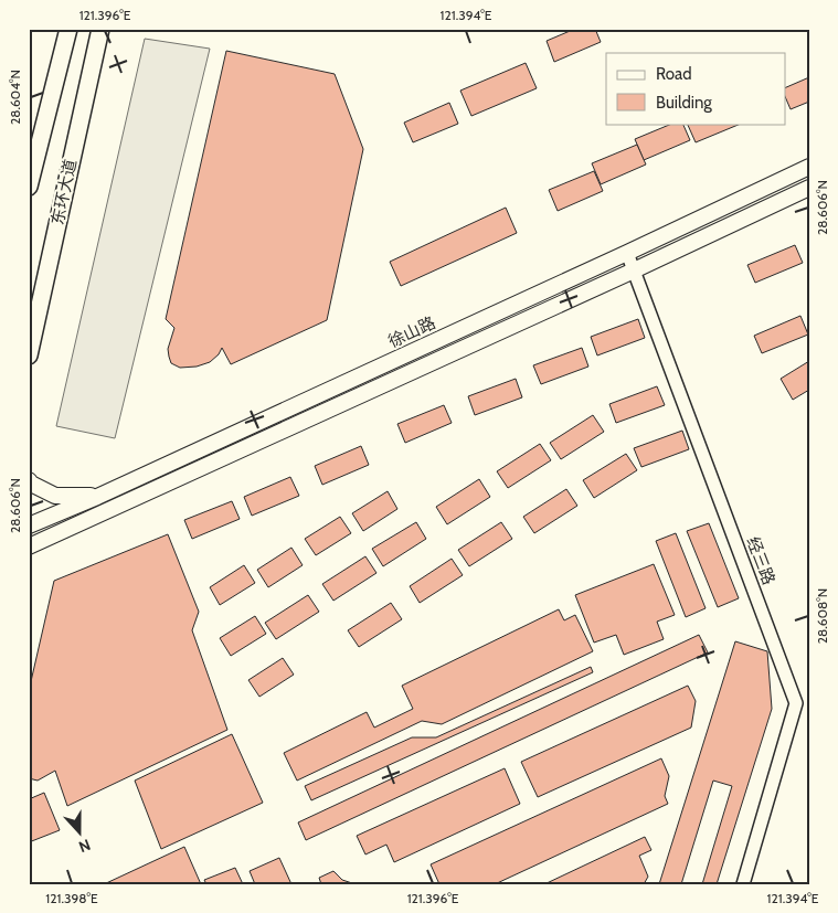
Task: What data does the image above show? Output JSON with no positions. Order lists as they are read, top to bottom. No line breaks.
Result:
{"streets":{"main road":["东环大道","徐山路"],"street":["经三路"]},"crossings":[["徐山路","经三路"]],"legend":["Road","Building"],"north":"bottom","coordinates":["121.396°E","121.394°E","28.604°N","28.606°N","28.608°N","121.398°E"]}
